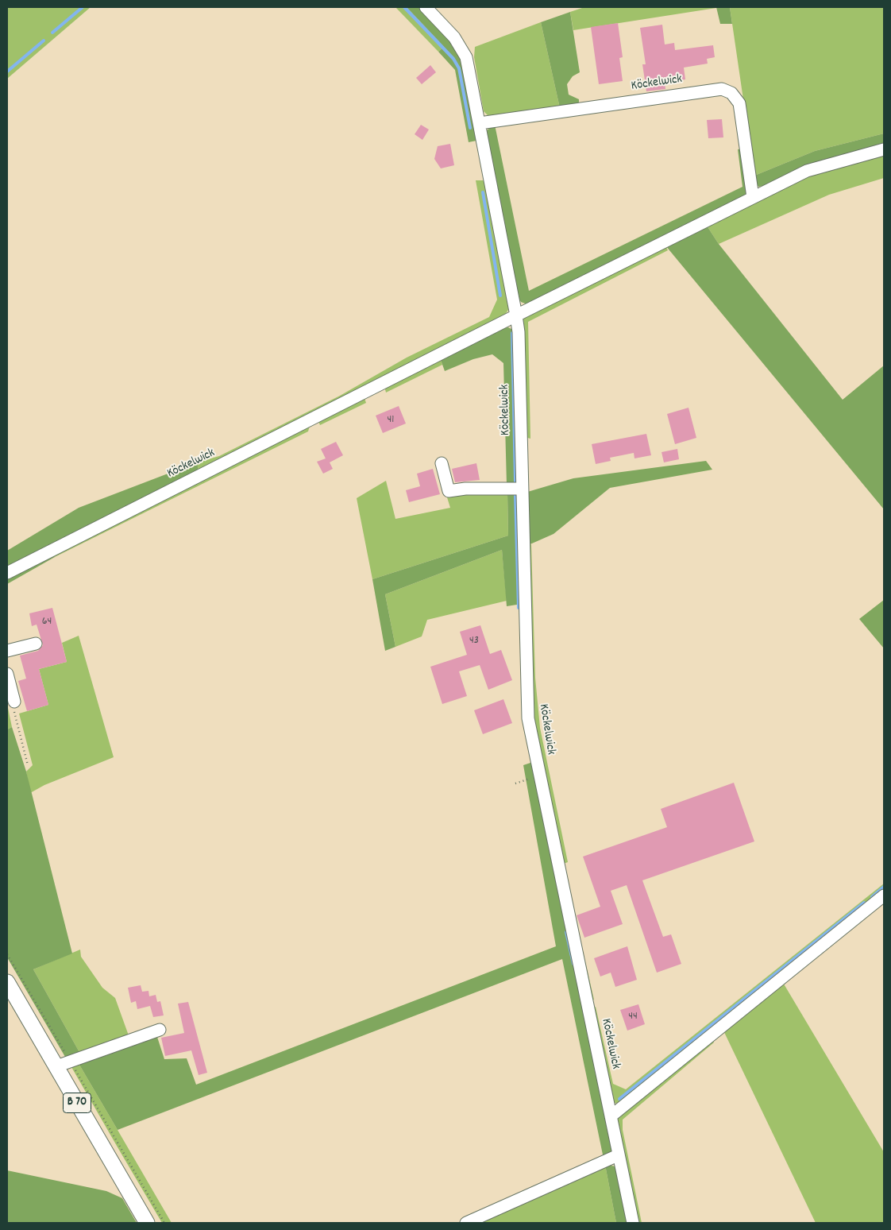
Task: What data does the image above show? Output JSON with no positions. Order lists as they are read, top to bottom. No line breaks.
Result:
{"streets":{"main road":["B 70"],"street":["Köckelwick"]},"house_numbers":["41","64","43","44"]}
